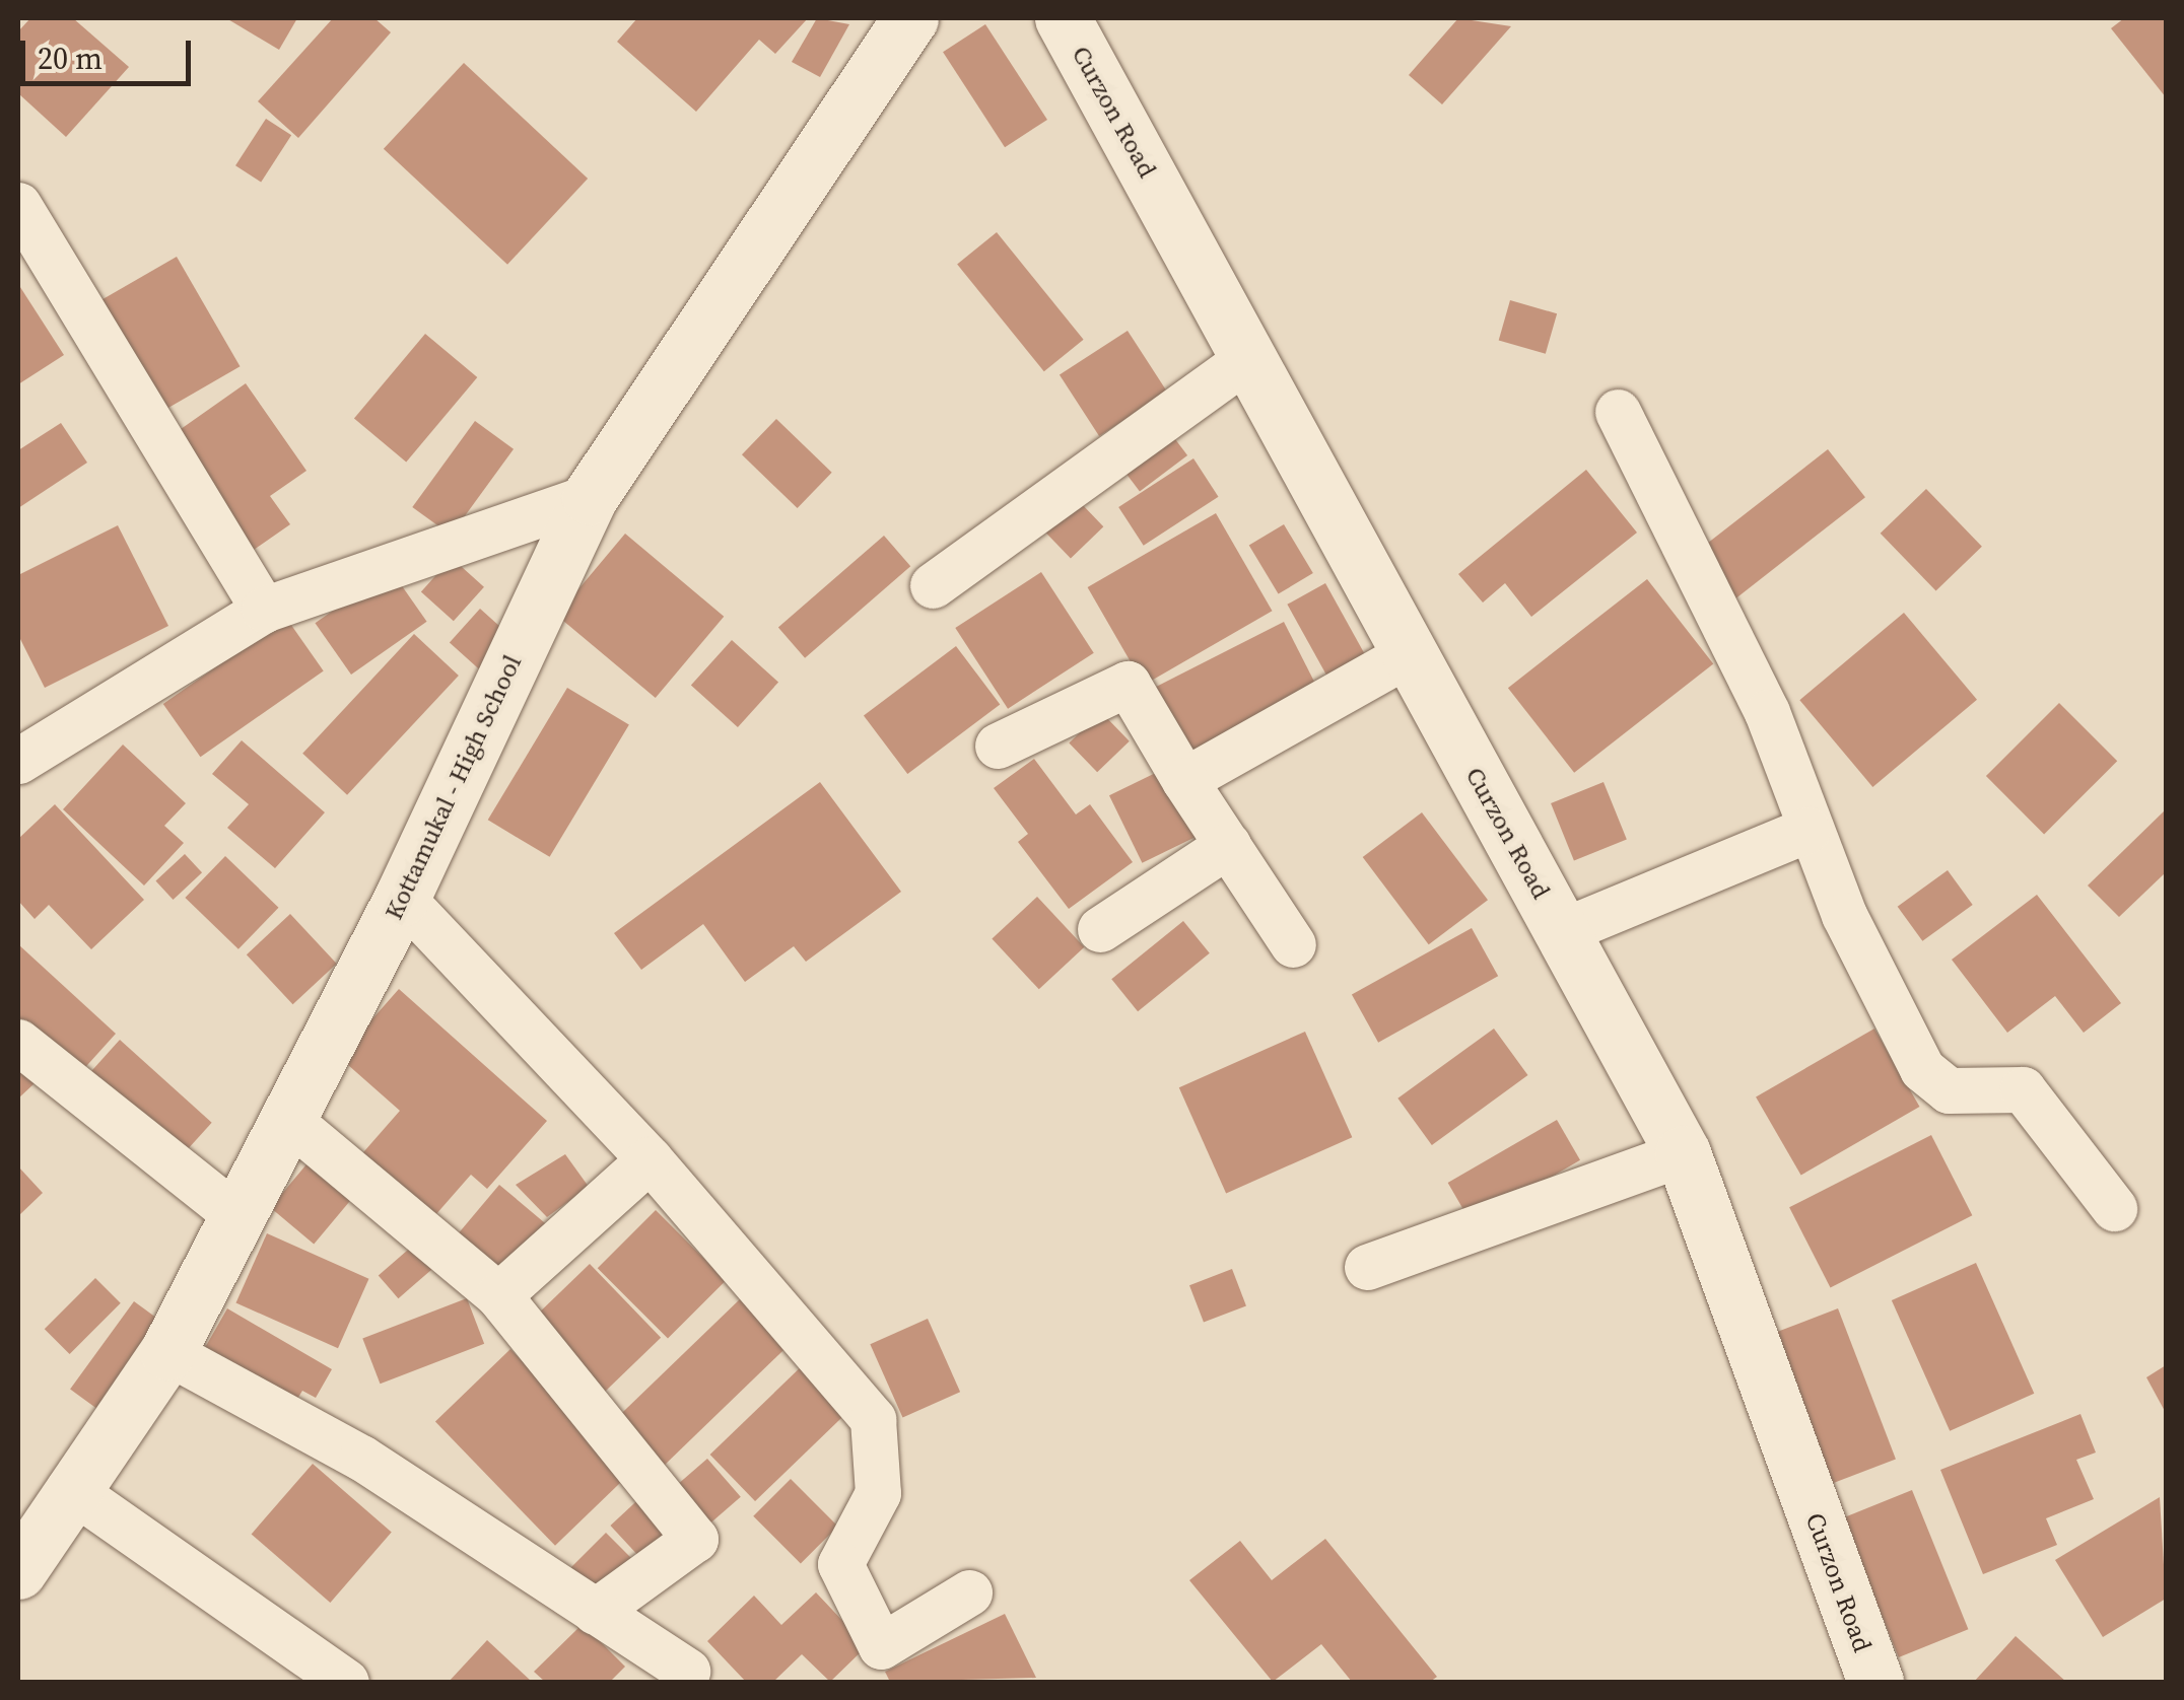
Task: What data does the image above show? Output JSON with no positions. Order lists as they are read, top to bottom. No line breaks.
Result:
{"streets":{"main road":["Curzon Road","Kottamukal - High School"]},"scale_bar":"20 m"}
